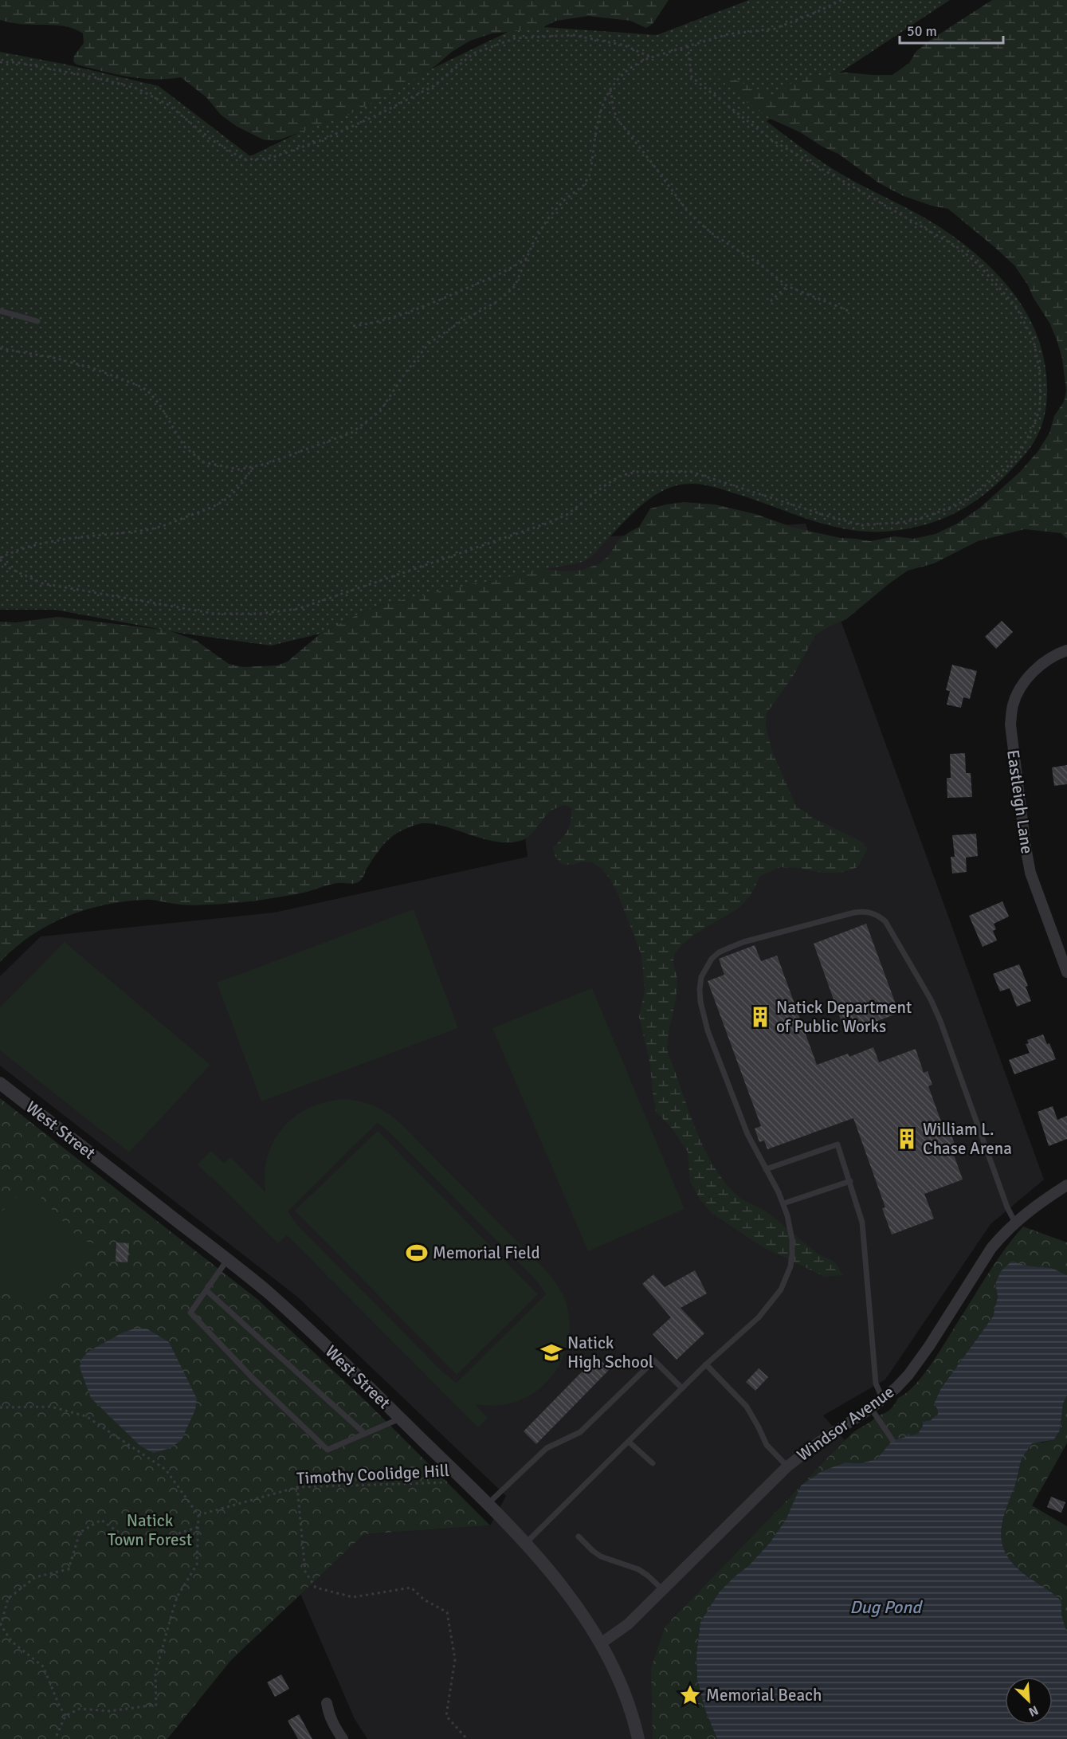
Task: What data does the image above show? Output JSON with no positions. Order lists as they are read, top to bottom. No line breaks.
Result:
{"streets":{"street":["Eastleigh Lane","West Street","Windsor Avenue"],"path":["Timothy Coolidge Hill"]},"crossings":[["West Street","Windsor Avenue"],["West Street","Timothy Coolidge Hill"]],"water":["Dug Pond"],"parks":["Natick Town Forest"],"places":{"building":["Natick Department of Public Works","William L. Chase Arena"],"sports":["Memorial Field"],"school or university":["Natick High School"],"place":["Memorial Beach"]},"scale_bar":"50 m","north":"bottom right"}
